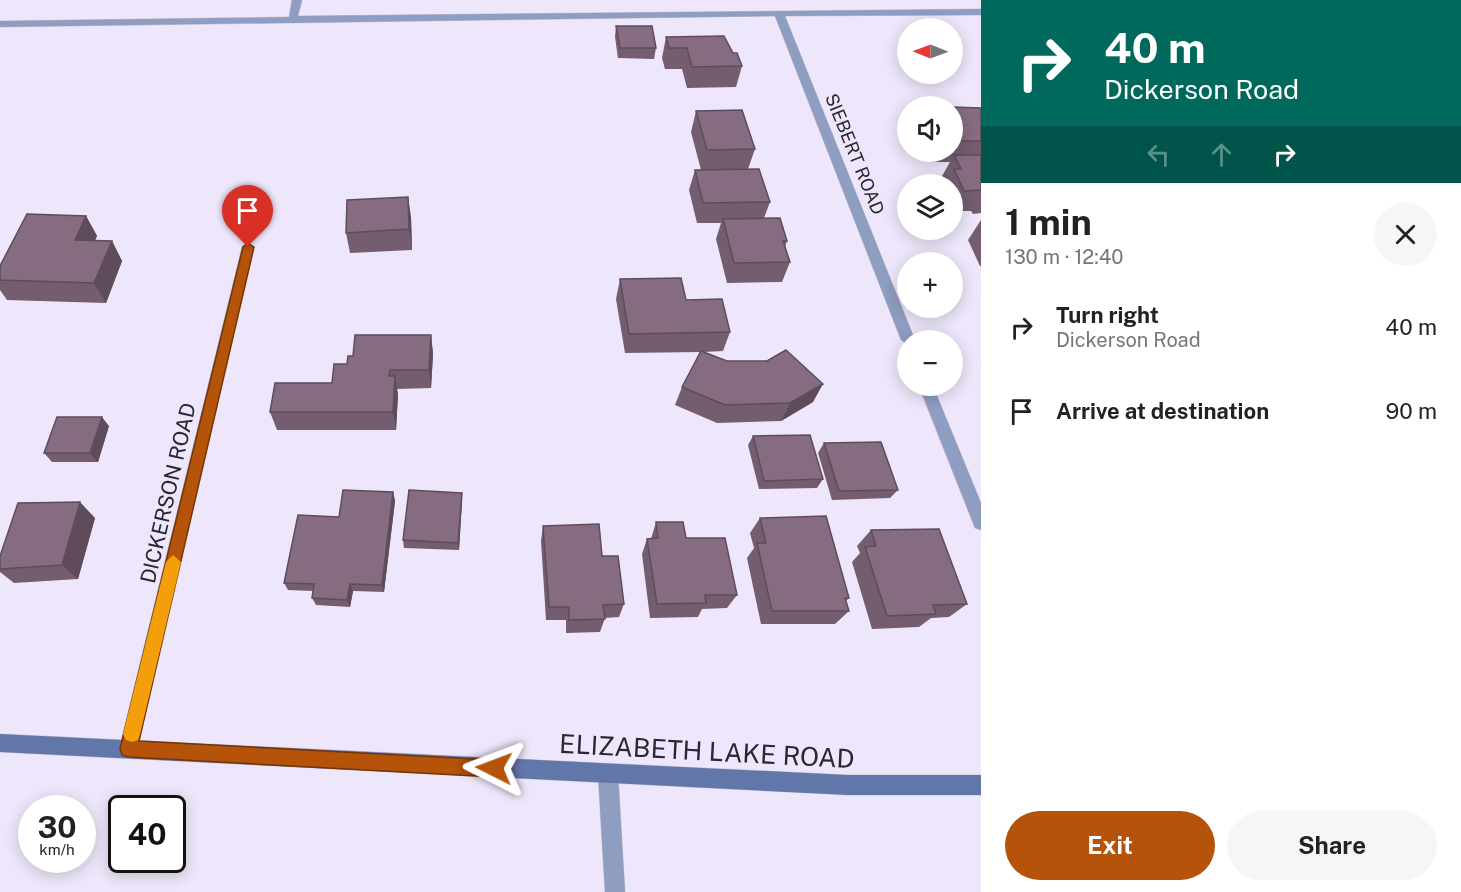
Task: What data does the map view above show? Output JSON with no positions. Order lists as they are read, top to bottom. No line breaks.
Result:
{"streets":{"street":["SIEBERT ROAD","DICKERSON ROAD","ELIZABETH LAKE ROAD"]},"crossings":[["DICKERSON ROAD","ELIZABETH LAKE ROAD"]],"north":"left","page":{"turn":["40 m","Dickerson Road"],"map_buttons":["+","−"],"heading":["1 min","130 m · 12:40"],"list":[{"name":"Turn right","note":"Dickerson Road","value":"40 m"},{"name":"Arrive at destination","value":"90 m"}],"speed":"30 km/h","limit":"40","buttons":["Exit","Share"]}}
